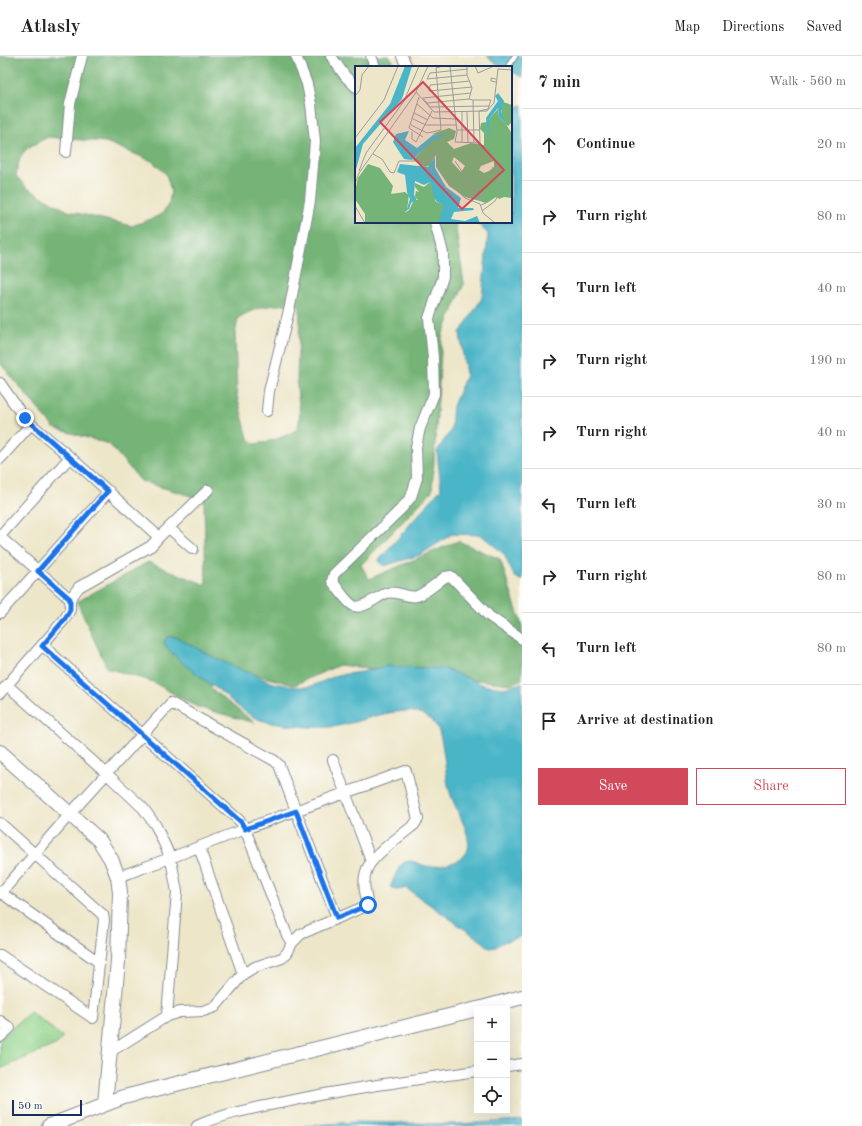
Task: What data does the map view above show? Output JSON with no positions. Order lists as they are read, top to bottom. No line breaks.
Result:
{"scale_bar":"50 m","page":{"header":"Atlasly","nav":["Map","Directions","Saved"],"heading":["7 min","Walk · 560 m"],"list":[["Continue","20 m"],["Turn right","80 m"],["Turn left","40 m"],["Turn right","190 m"],["Turn right","40 m"],["Turn left","30 m"],["Turn right","80 m"],["Turn left","80 m"],"Arrive at destination"],"buttons":["Save","Share"],"map_buttons":["+","−"],"scale":"50 m"}}
